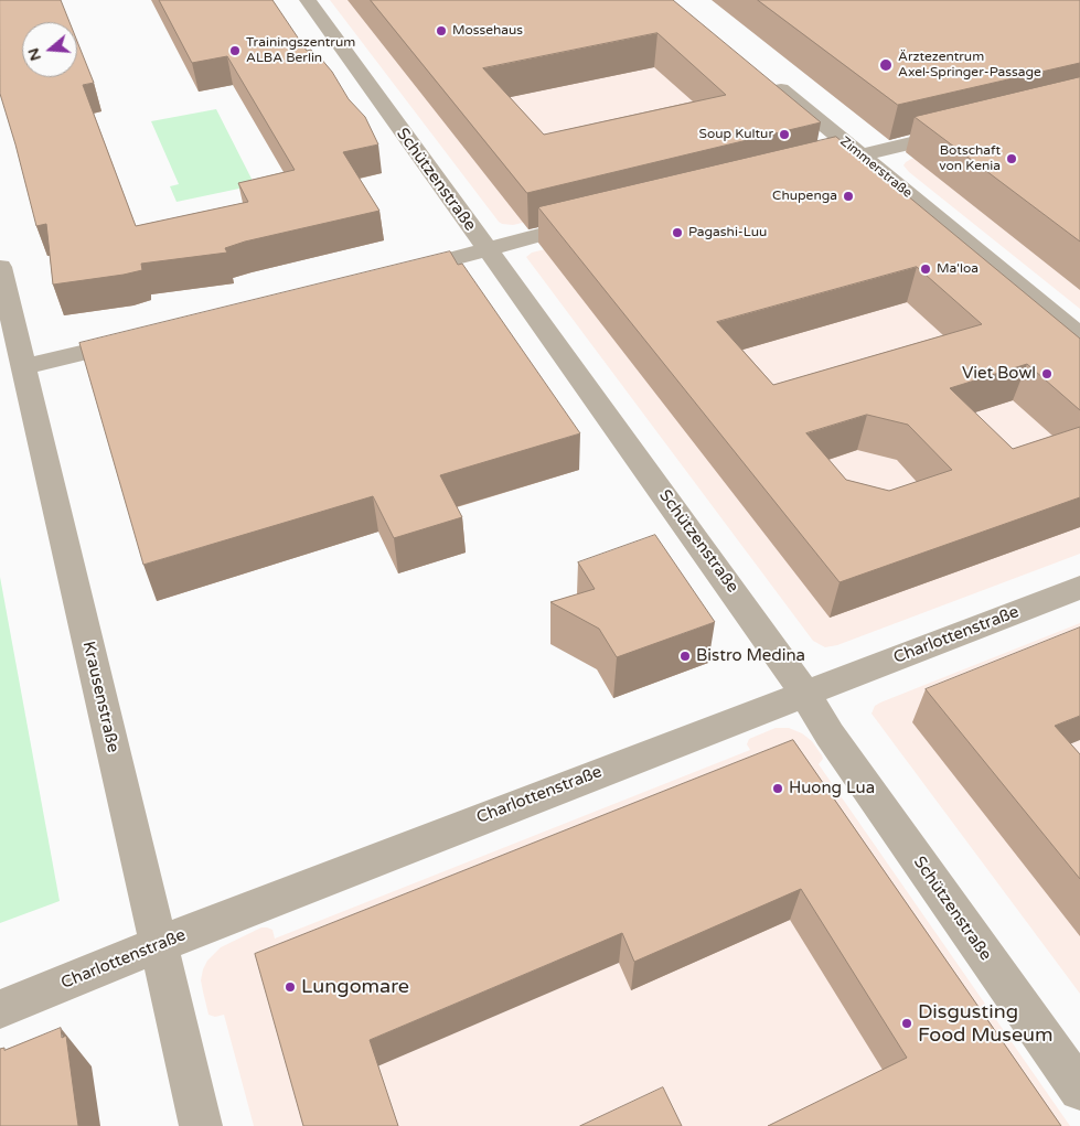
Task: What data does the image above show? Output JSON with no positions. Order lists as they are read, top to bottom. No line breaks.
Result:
{"streets":{"street":["Zimmerstraße","Schützenstraße","Charlottenstraße","Krausenstraße"]},"crossings":[["Schützenstraße","Charlottenstraße"],["Charlottenstraße","Krausenstraße"]],"places":["Mossehaus","Trainingszentrum ALBA Berlin","Ärztezentrum Axel-Springer-Passage","Soup Kultur","Botschaft von Kenia","Chupenga","Pagashi-Luu","Ma'loa","Viet Bowl","Bistro Medina","Huong Lua","Lungomare","Disgusting Food Museum"],"north":"left"}
